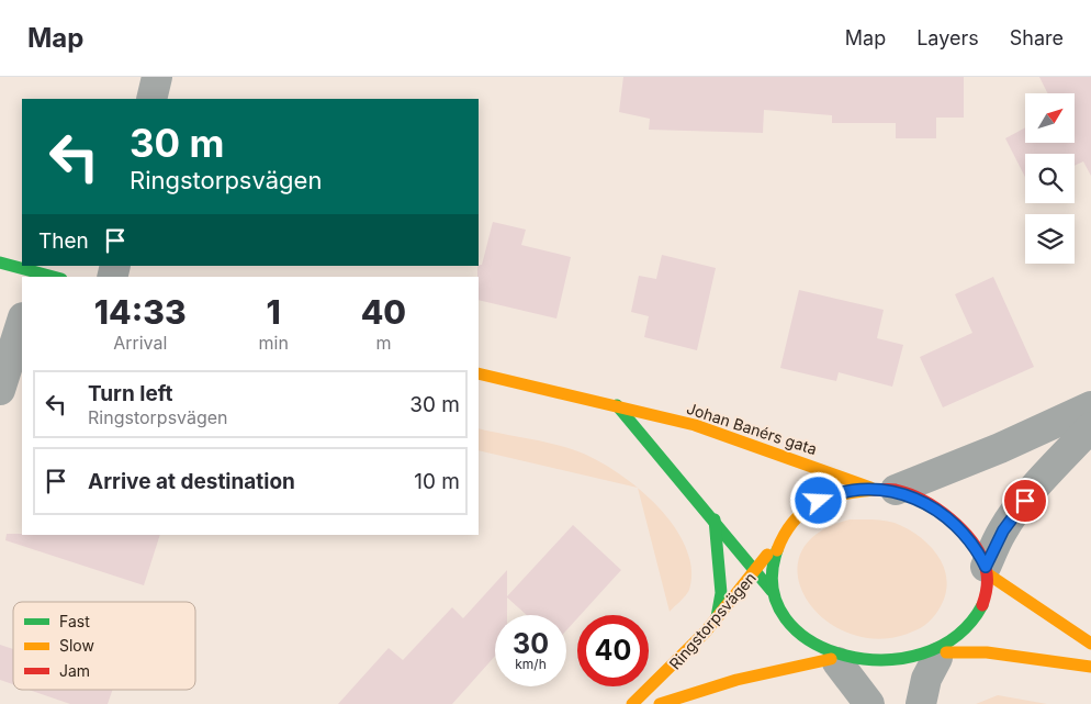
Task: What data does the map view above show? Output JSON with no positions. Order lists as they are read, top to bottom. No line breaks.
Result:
{"streets":{"street":["Johan Banérs gata","Ringstorpsvägen"]},"crossings":[["Johan Banérs gata","Ringstorpsvägen"]],"legend":["Fast","Slow","Jam"],"north":"top right","page":{"header":"Map","nav":["Map","Layers","Share"],"turn":["30 m","Ringstorpsvägen"],"then":"Then","eta":["14:33","Arrival","1","min","40","m"],"list":[{"name":"Turn left","note":"Ringstorpsvägen","value":"30 m"},{"name":"Arrive at destination","value":"10 m"}],"speed":"30 km/h","limit":"40"}}
